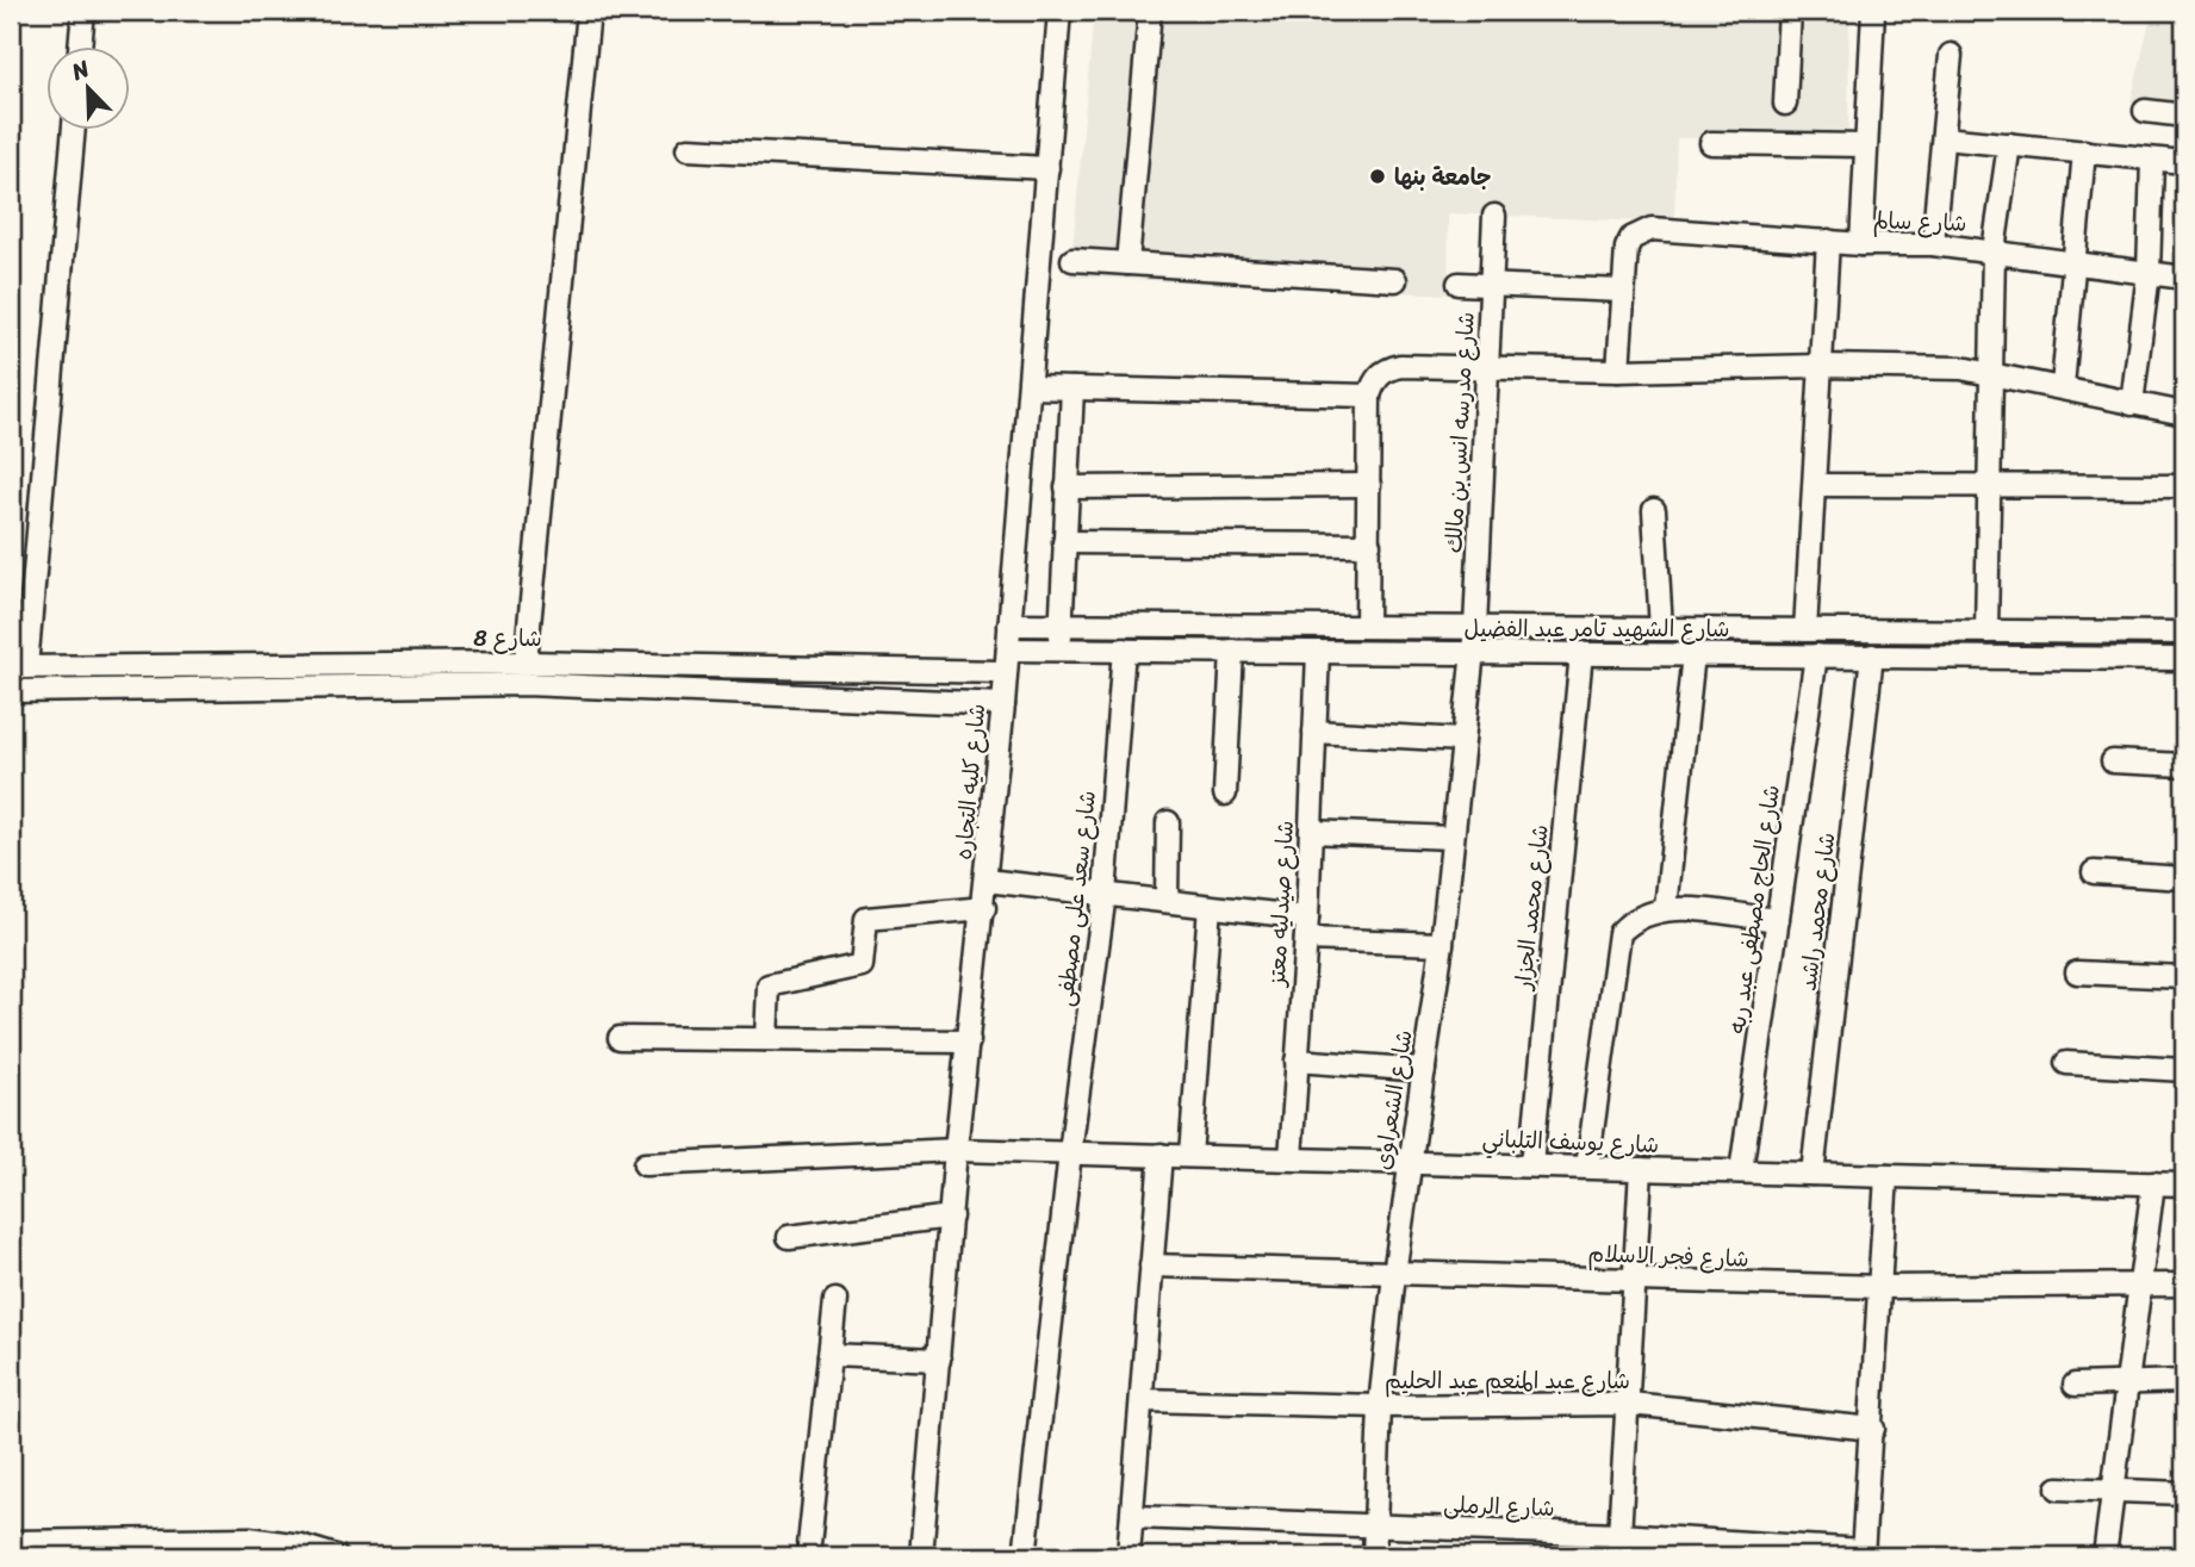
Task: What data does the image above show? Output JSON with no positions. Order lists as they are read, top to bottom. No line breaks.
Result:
{"streets":{"street":["شارع سالم","شارع مدرسه انس بن مالك","شارع الشهيد تامر عبد الفضيل","شارع 8","شارع كليه التجاره","شارع سعد على مصطفى","شارع صيدليه معتز","شارع محمد الجزار","شارع الحاج مصطفى عبد ربه","شارع محمد راشد","شارع الشعراوى","شارع يوسف التلباني","شارع فجر الاسلام","شارع عبد المنعم عبد الحليم","شارع الرملى"]},"crossings":[["شارع مدرسه انس بن مالك","شارع الشهيد تامر عبد الفضيل"],["شارع مدرسه انس بن مالك","شارع الشعراوى"],["شارع الشهيد تامر عبد الفضيل","شارع كليه التجاره"],["شارع الشهيد تامر عبد الفضيل","شارع سعد على مصطفى"],["شارع الشهيد تامر عبد الفضيل","شارع صيدليه معتز"],["شارع الشهيد تامر عبد الفضيل","شارع محمد الجزار"],["شارع الشهيد تامر عبد الفضيل","شارع الحاج مصطفى عبد ربه"],["شارع الشهيد تامر عبد الفضيل","شارع محمد راشد"],["شارع الشهيد تامر عبد الفضيل","شارع الشعراوى"],["شارع 8","شارع كليه التجاره"],["شارع كليه التجاره","شارع يوسف التلباني"],["شارع سعد على مصطفى","شارع يوسف التلباني"],["شارع صيدليه معتز","شارع يوسف التلباني"],["شارع محمد الجزار","شارع يوسف التلباني"],["شارع الحاج مصطفى عبد ربه","شارع يوسف التلباني"],["شارع محمد راشد","شارع يوسف التلباني"],["شارع الشعراوى","شارع يوسف التلباني"],["شارع الشعراوى","شارع فجر الاسلام"],["شارع الشعراوى","شارع عبد المنعم عبد الحليم"],["شارع الشعراوى","شارع الرملى"]],"places":["جامعة بنها"],"north":"top left"}
